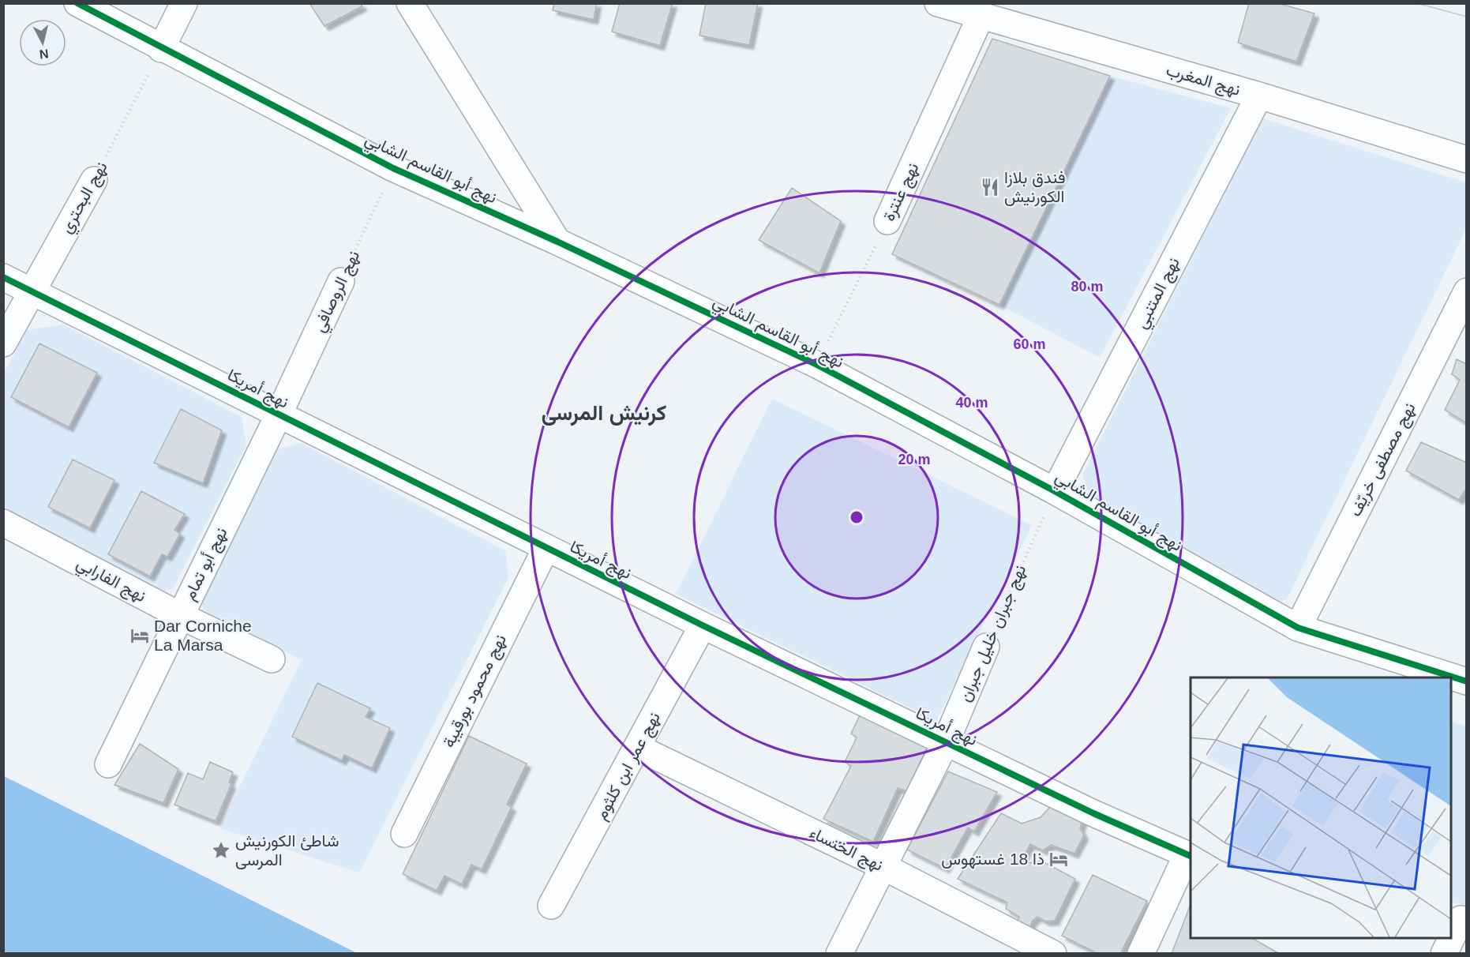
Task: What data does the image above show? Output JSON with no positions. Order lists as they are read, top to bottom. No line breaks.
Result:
{"streets":{"street":["نهج المغرب","نهج أبو القاسم الشابي","نهج عنترة","نهج البحتري","نهج الروصافي","نهج المتنبي","نهج أمريكا","نهج مصطفى خريّف","نهج أبو تمام","نهج الفارابي","نهج جبران خليل جبران","نهج محمود بورقيبة","نهج عمر ابن كلثوم","نهج الخنساء"]},"crossings":[["نهج المغرب","نهج عنترة"],["نهج المغرب","نهج المتنبي"],["نهج أبو القاسم الشابي","نهج عنترة"],["نهج أبو القاسم الشابي","نهج البحتري"],["نهج أبو القاسم الشابي","نهج الروصافي"],["نهج أبو القاسم الشابي","نهج المتنبي"],["نهج أبو القاسم الشابي","نهج مصطفى خريّف"],["نهج أبو القاسم الشابي","نهج جبران خليل جبران"],["نهج البحتري","نهج أمريكا"],["نهج الروصافي","نهج أمريكا"],["نهج الروصافي","نهج أبو تمام"],["نهج المتنبي","نهج جبران خليل جبران"],["نهج أمريكا","نهج أبو تمام"],["نهج أمريكا","نهج جبران خليل جبران"],["نهج أمريكا","نهج محمود بورقيبة"],["نهج أمريكا","نهج عمر ابن كلثوم"],["نهج أبو تمام","نهج الفارابي"],["نهج جبران خليل جبران","نهج الخنساء"],["نهج عمر ابن كلثوم","نهج الخنساء"]],"districts":["كرنيش المرسى"],"places":{"restaurant":["فندق بلازا الكورنيش"],"hotel":["Dar Corniche La Marsa","ذا 18 غستهوس"],"place":["شاطئ الكورنيش المرسى"]},"north":"bottom","rings":["80 m","60 m","40 m","20 m"]}
